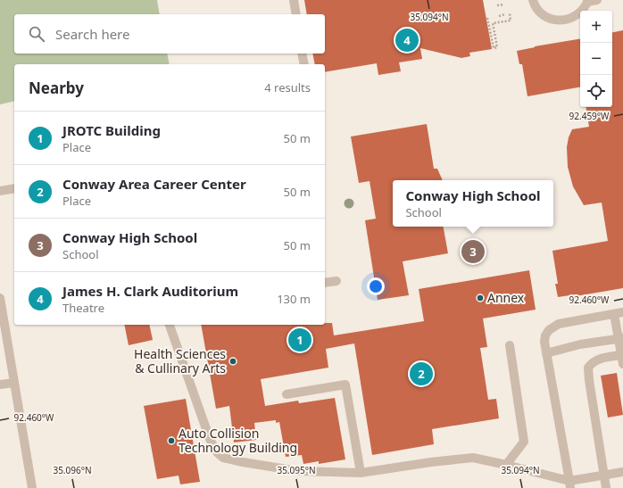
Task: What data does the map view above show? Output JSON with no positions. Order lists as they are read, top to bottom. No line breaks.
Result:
{"places":["Annex","Health Sciences & Cullinary Arts","Auto Collision Technology Building"],"page":{"map_buttons":["+","−"],"search":"Search here","pins":["4","3","1","2"],"heading":["Nearby","4 results"],"list":[{"mark":"1","name":"JROTC Building","note":"Place","value":"50 m"},{"mark":"2","name":"Conway Area Career Center","note":"Place","value":"50 m"},{"mark":"3","name":"Conway High School","note":"School","value":"50 m"},{"mark":"4","name":"James H. Clark Auditorium","note":"Theatre","value":"130 m"}],"popup":["Conway High School","School"]},"coordinates":["35.094°N","92.459°W","92.460°W","35.096°N","35.095°N"]}
